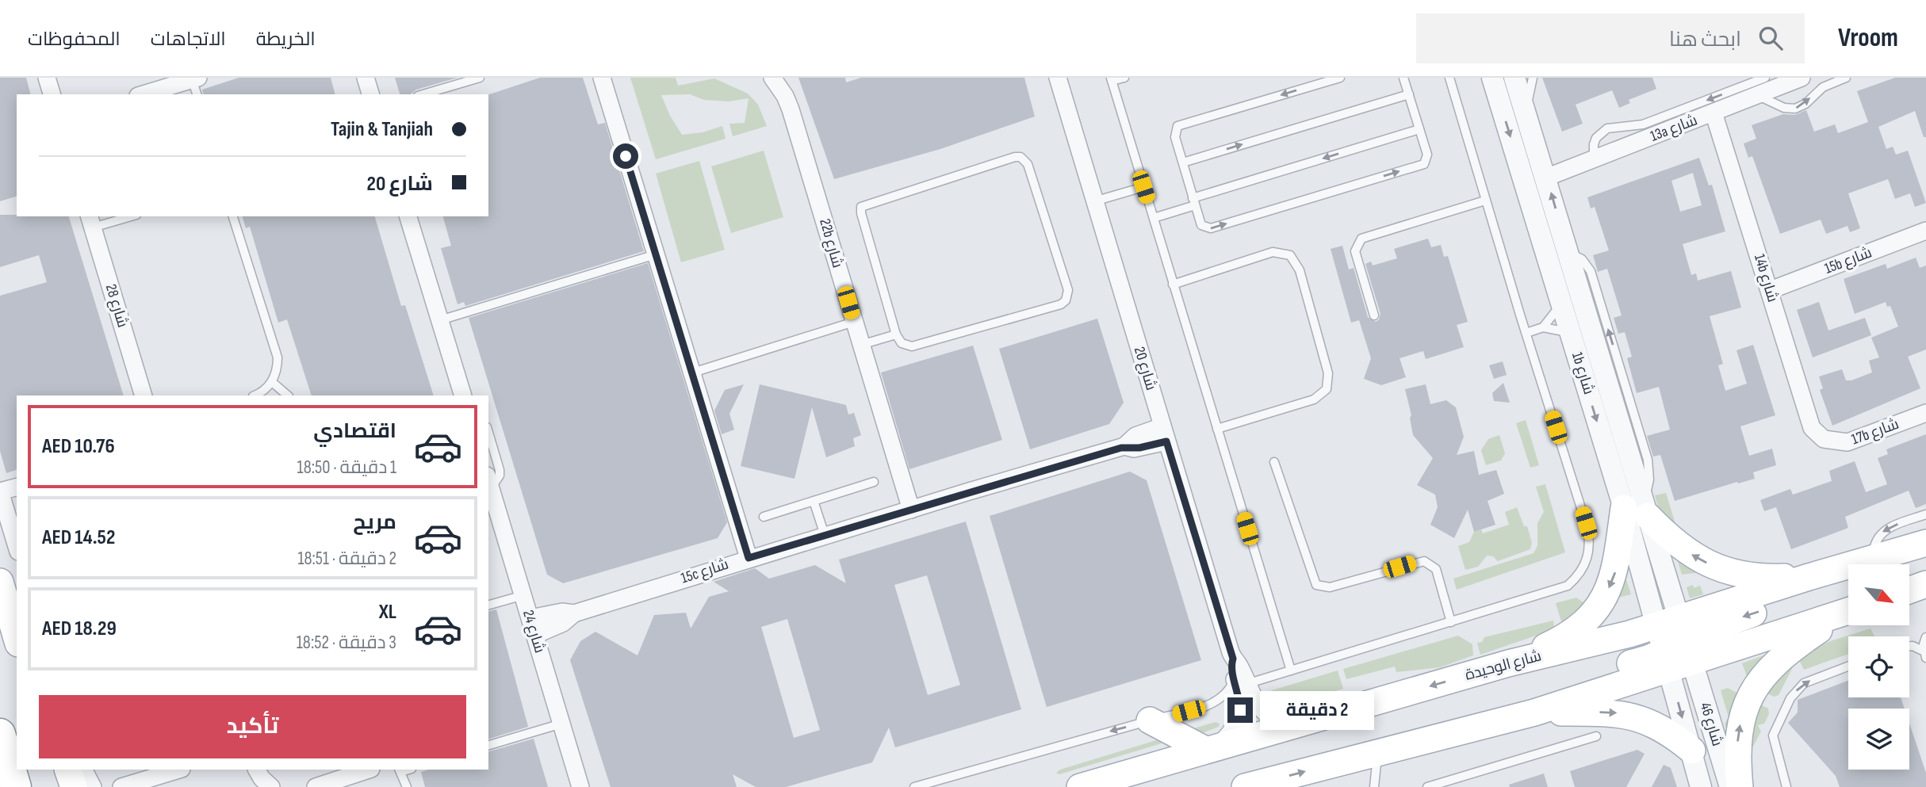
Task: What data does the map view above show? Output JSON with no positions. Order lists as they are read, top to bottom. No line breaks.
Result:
{"streets":{"main road":["شارع الوحيدة"],"street":["13a شارع","22b شارع","15b شارع","14b شارع","شارع 28","شارع 20","1b شارع","17b شارع","15c شارع","شارع 24","شارع 46"]},"crossings":[["13a شارع","14b شارع"],["13a شارع","1b شارع"],["22b شارع","15c شارع"],["15b شارع","14b شارع"],["14b شارع","17b شارع"],["شارع 20","15c شارع"],["شارع 20","شارع الوحيدة"],["1b شارع","شارع الوحيدة"],["1b شارع","شارع 46"],["15c شارع","شارع 24"],["شارع الوحيدة","شارع 46"]],"north":"bottom right","page":{"header":"Vroom","search":"ابحث هنا","nav":["الخريطة","الاتجاهات","المحفوظات"],"banner":["Tajin & Tanjiah","شارع 20"],"list":[{"name":"اقتصادي","note":"1 دقيقة · 18:50","value":"AED 10.76"},{"name":"مريح","note":"2 دقيقة · 18:51","value":"AED 14.52"},{"name":"XL","note":"3 دقيقة · 18:52","value":"AED 18.29"}],"buttons":"تأكيد","bubble":"2 دقيقة"}}
